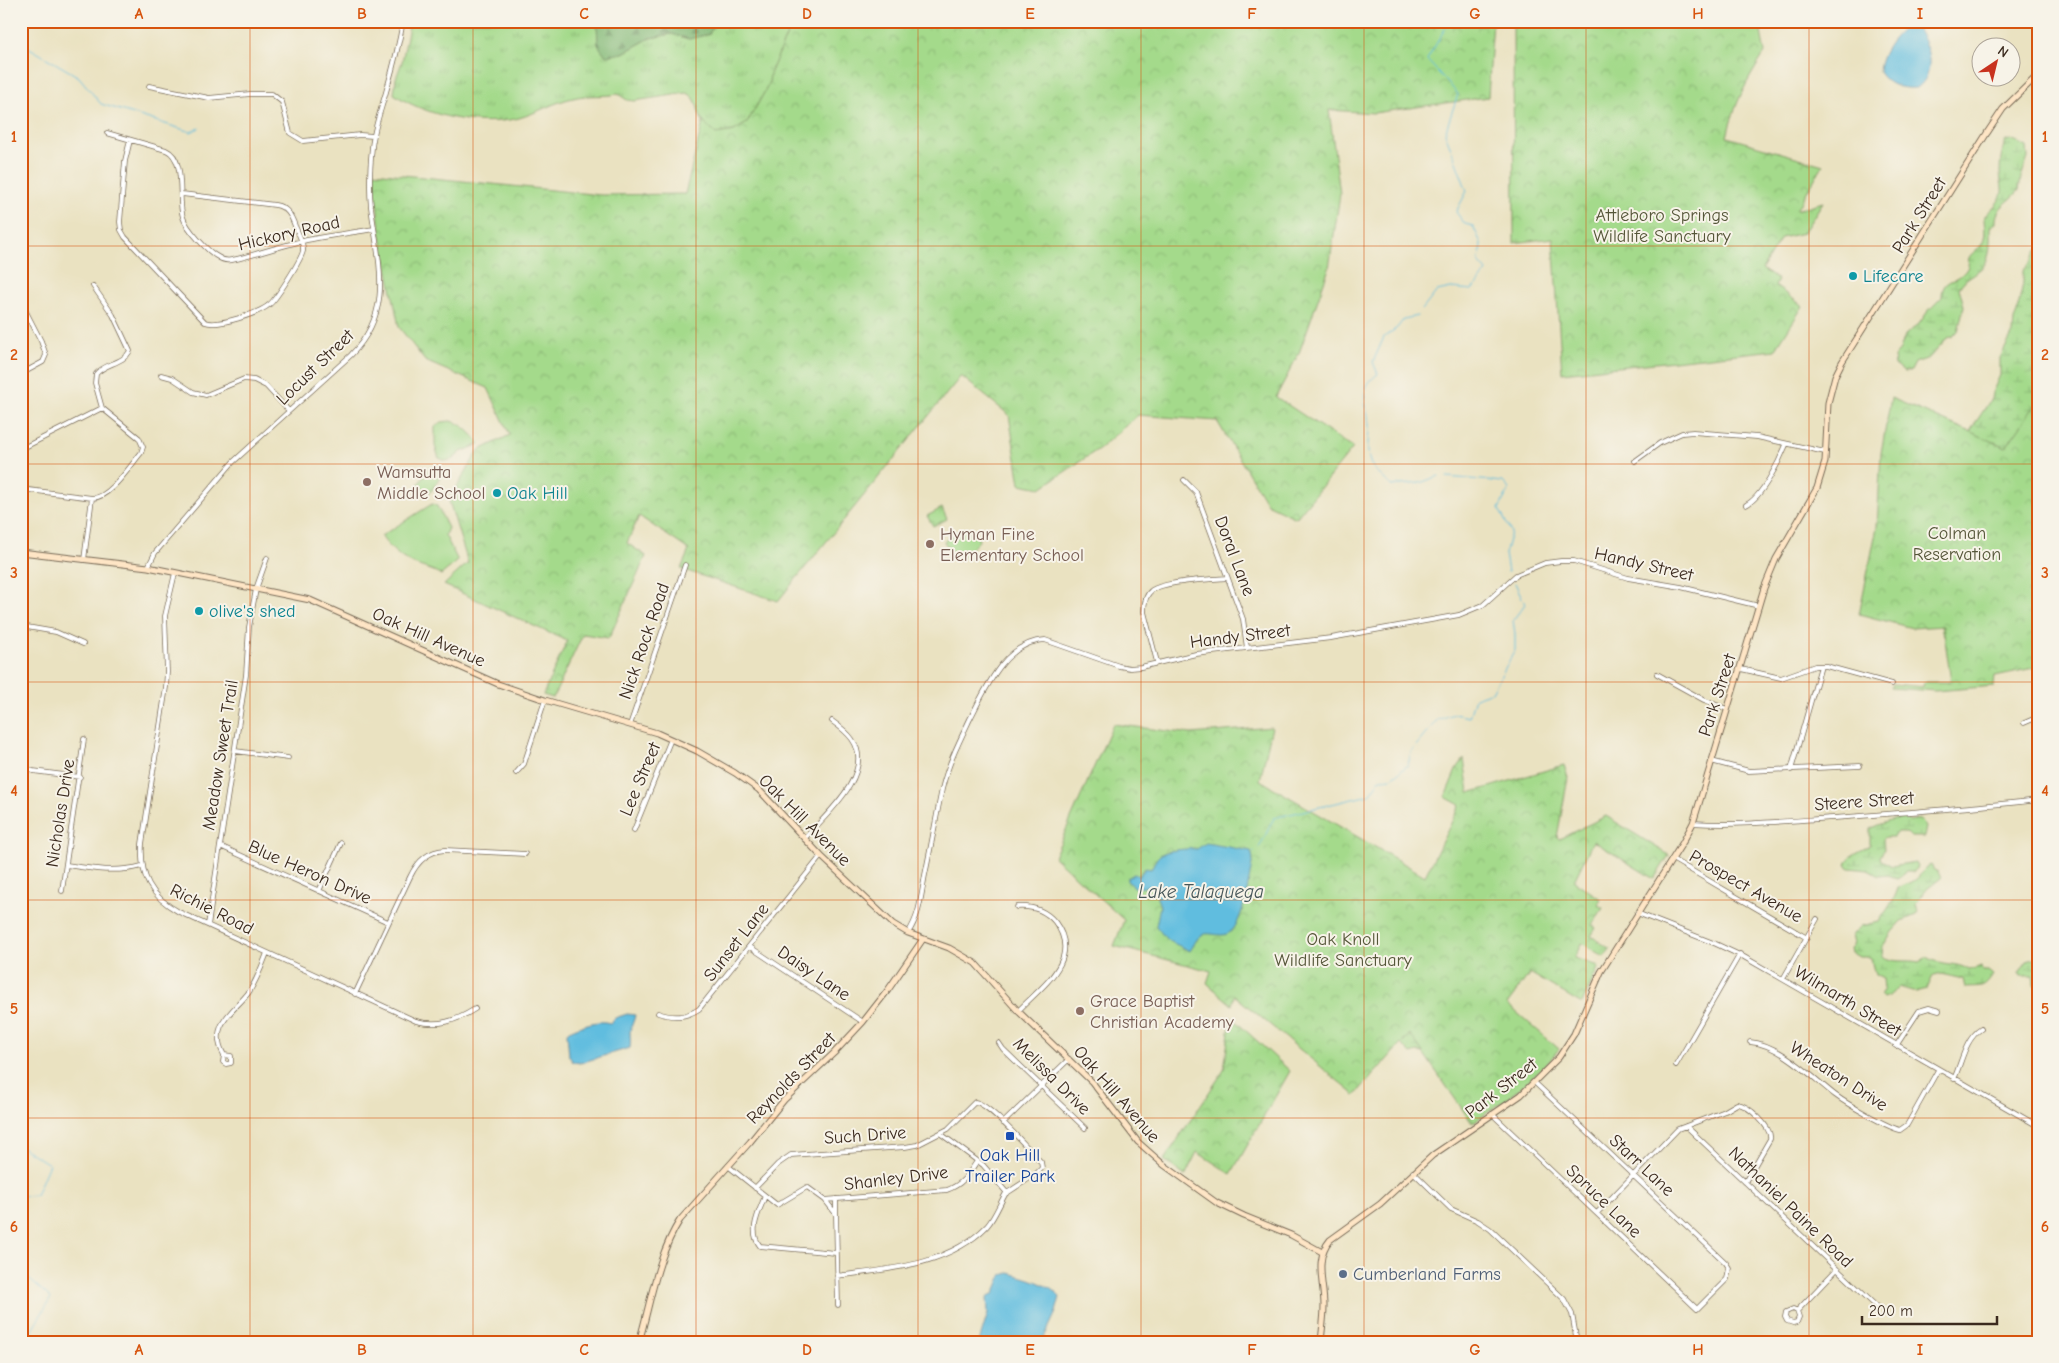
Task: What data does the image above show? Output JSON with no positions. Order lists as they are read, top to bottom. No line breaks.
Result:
{"streets":{"main road":["Park Street","Oak Hill Avenue","Reynolds Street"],"street":["Hickory Road","Locust Street","Doral Lane","Handy Street","Nick Rock Road","Meadow Sweet Trail","Lee Street","Steere Street","Nicholas Drive","Blue Heron Drive","Prospect Avenue","Richie Road","Sunset Lane","Daisy Lane","Wilmarth Street","Melissa Drive","Wheaton Drive","Such Drive","Starr Lane","Shanley Drive","Spruce Lane","Nathaniel Paine Road"]},"crossings":[["Park Street","Handy Street"],["Park Street","Oak Hill Avenue"],["Park Street","Steere Street"],["Park Street","Prospect Avenue"],["Park Street","Wilmarth Street"],["Park Street","Starr Lane"],["Park Street","Spruce Lane"],["Hickory Road","Locust Street"],["Locust Street","Oak Hill Avenue"],["Doral Lane","Handy Street"],["Handy Street","Oak Hill Avenue"],["Oak Hill Avenue","Nick Rock Road"],["Oak Hill Avenue","Meadow Sweet Trail"],["Oak Hill Avenue","Lee Street"],["Oak Hill Avenue","Richie Road"],["Oak Hill Avenue","Sunset Lane"],["Oak Hill Avenue","Reynolds Street"],["Meadow Sweet Trail","Blue Heron Drive"],["Meadow Sweet Trail","Richie Road"],["Sunset Lane","Daisy Lane"],["Daisy Lane","Reynolds Street"],["Wilmarth Street","Wheaton Drive"],["Starr Lane","Spruce Lane"]],"water":["Lake Talaquega"],"parks":["Attleboro Springs Wildlife Sanctuary","Colman Reservation","Oak Knoll Wildlife Sanctuary"],"places":{"other":["Lifecare","Wamsutta Middle School","Oak Hill","Hyman Fine Elementary School","olive's shed","Grace Baptist Christian Academy","Cumberland Farms"],"transit":["Oak Hill Trailer Park"]},"scale_bar":"200 m","north":"top right","grid":{"columns":["A","B","C","D","E","F","G","H","I"],"rows":["1","2","3","4","5","6"]}}
